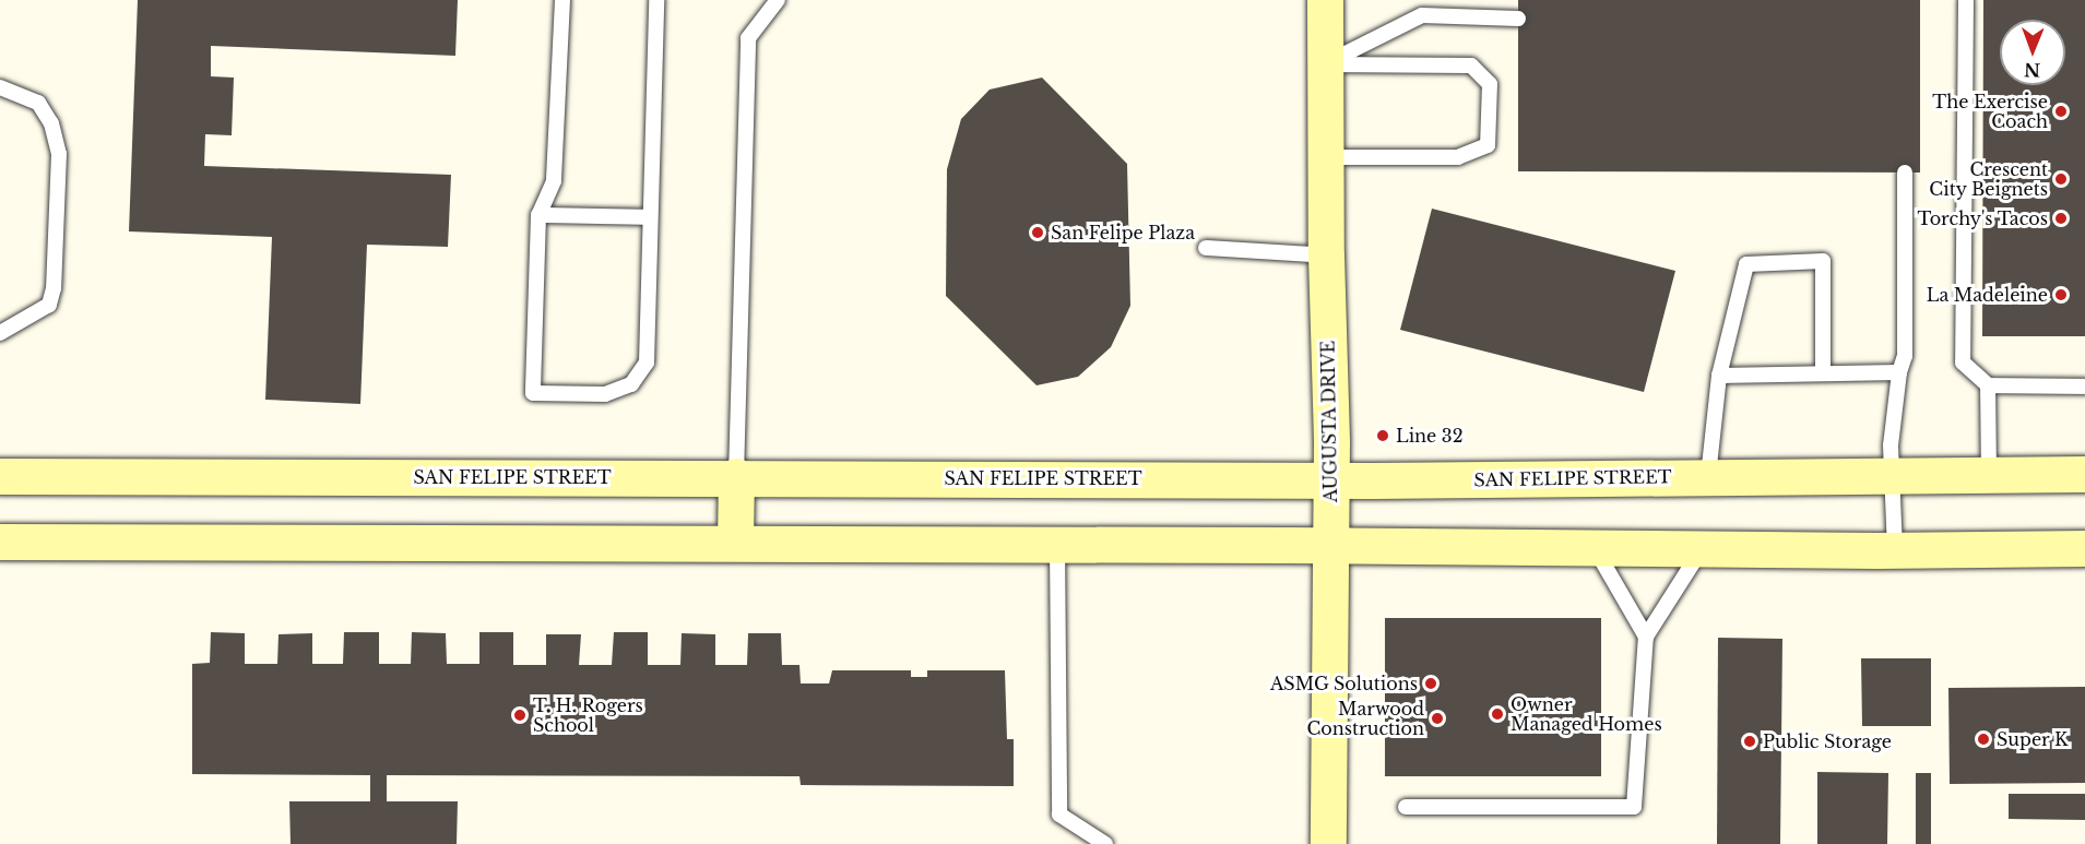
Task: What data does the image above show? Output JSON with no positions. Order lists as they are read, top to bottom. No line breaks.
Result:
{"streets":{"main road":["AUGUSTA DRIVE","SAN FELIPE STREET"]},"crossings":[["AUGUSTA DRIVE","SAN FELIPE STREET"]],"places":["The Exercise Coach","Crescent City Beignets","Torchy's Tacos","San Felipe Plaza","La Madeleine","Line 32","ASMG Solutions","Owner Managed Homes","T. H. Rogers School","Marwood Construction","Super K","Public Storage"],"north":"bottom"}
